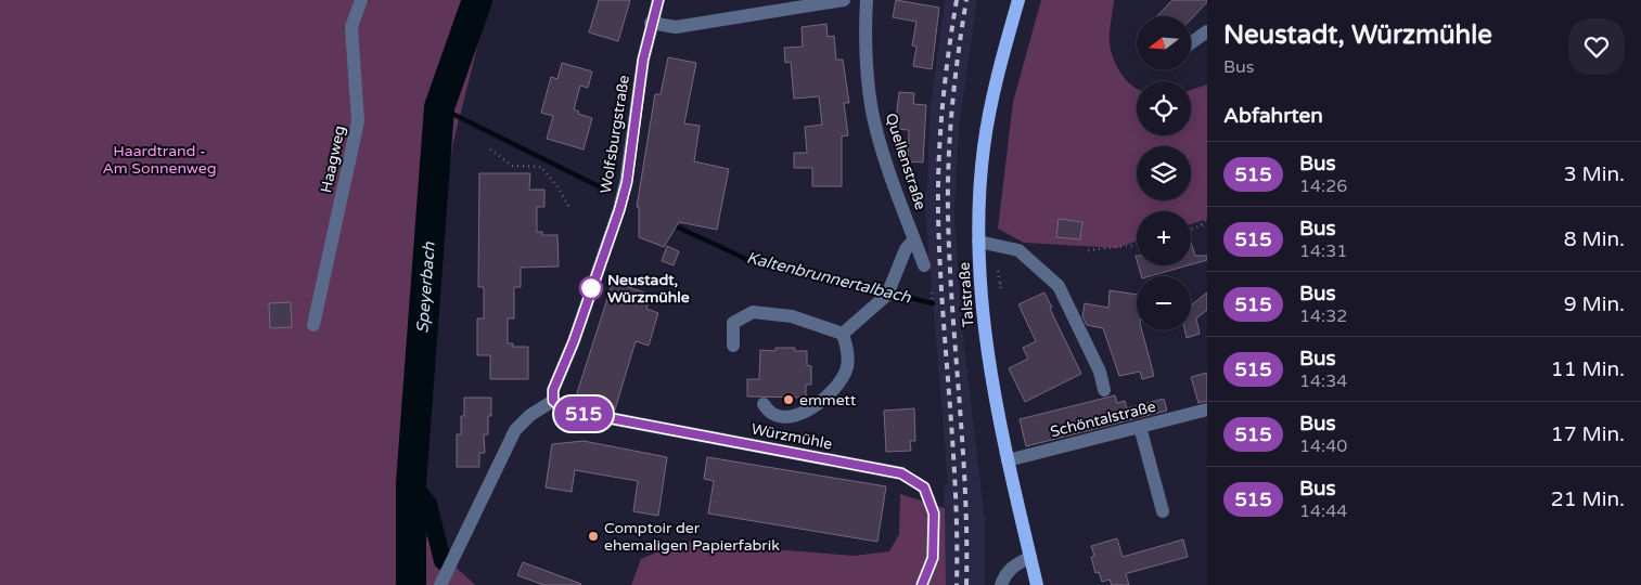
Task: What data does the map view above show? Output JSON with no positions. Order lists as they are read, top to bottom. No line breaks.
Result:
{"streets":{"main road":["Talstraße"],"street":["Wolfsburgstraße","Haagweg","Quellenstraße","Schöntalstraße","Würzmühle"]},"crossings":[["Wolfsburgstraße","Würzmühle"],["Talstraße","Schöntalstraße"]],"water":["Kaltenbrunnertalbach","Speyerbach"],"parks":["Haardtrand - Am Sonnenweg"],"places":["Neustadt, Würzmühle","emmett","Comptoir der ehemaligen Papierfabrik"],"lines":["bus line 515"],"north":"left","page":{"on_map":"515","heading":[["Neustadt, Würzmühle","Bus"],"Abfahrten"],"map_buttons":["+","−"],"list":[{"mark":"515","name":"Bus","note":"14:26","value":"3 Min."},{"mark":"515","name":"Bus","note":"14:31","value":"8 Min."},{"mark":"515","name":"Bus","note":"14:32","value":"9 Min."},{"mark":"515","name":"Bus","note":"14:34","value":"11 Min."},{"mark":"515","name":"Bus","note":"14:40","value":"17 Min."},{"mark":"515","name":"Bus","note":"14:44","value":"21 Min."}]}}
